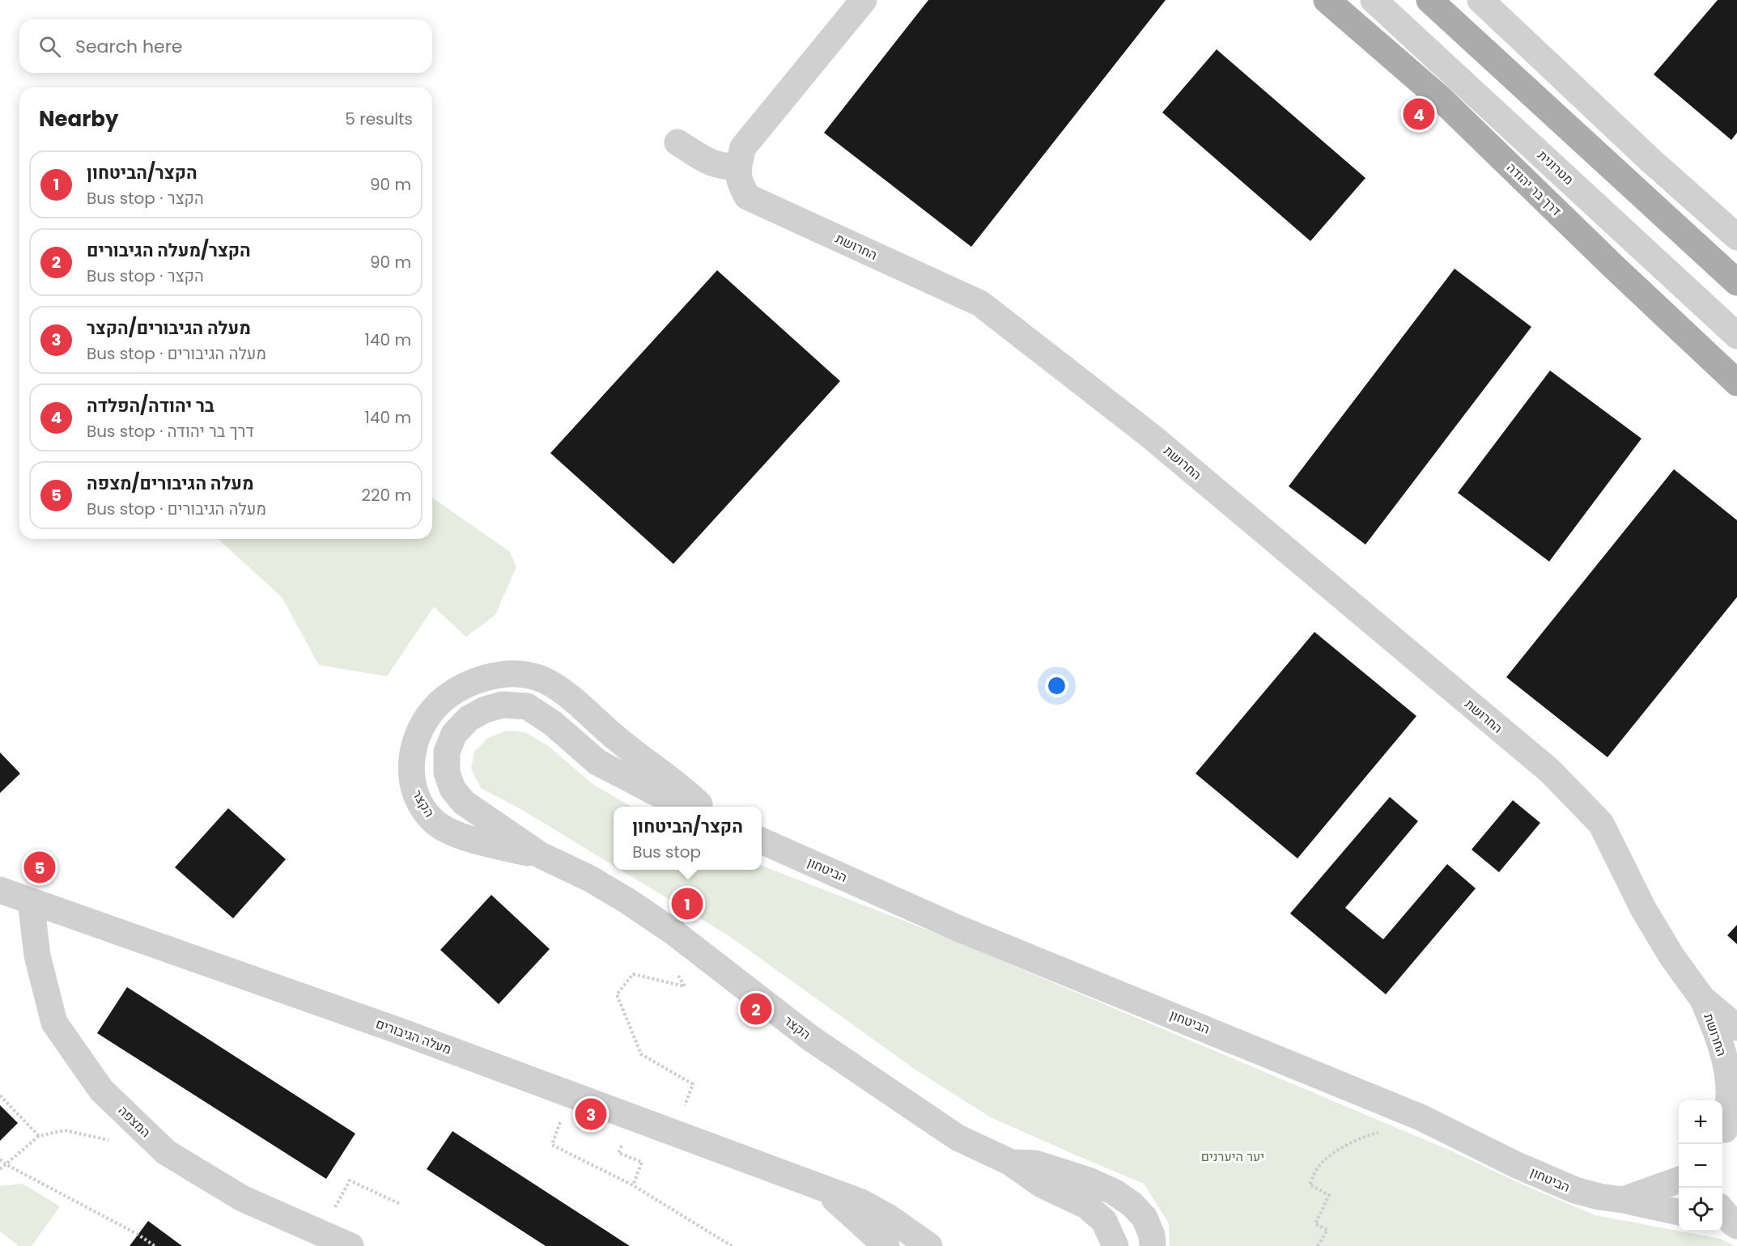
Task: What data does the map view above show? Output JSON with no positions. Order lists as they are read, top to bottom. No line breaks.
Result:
{"streets":{"main road":["דרך בר יהודה"],"street":["מטרונית","החרושת","הקצר","הביטחון","מעלה הגיבורים","המצפה"]},"crossings":[["מעלה הגיבורים","המצפה"]],"parks":["יער היערנים"],"page":{"search":"Search here","heading":["Nearby","5 results"],"pins":["4","5","1","2","3"],"list":[{"mark":"1","name":"הקצר/הביטחון","note":"Bus stop · הקצר","value":"90 m"},{"mark":"2","name":"הקצר/מעלה הגיבורים","note":"Bus stop · הקצר","value":"90 m"},{"mark":"3","name":"מעלה הגיבורים/הקצר","note":"Bus stop · מעלה הגיבורים","value":"140 m"},{"mark":"4","name":"בר יהודה/הפלדה","note":"Bus stop · דרך בר יהודה","value":"140 m"},{"mark":"5","name":"מעלה הגיבורים/מצפה","note":"Bus stop · מעלה הגיבורים","value":"220 m"}],"popup":["הקצר/הביטחון","Bus stop"],"map_buttons":["+","−"]}}
